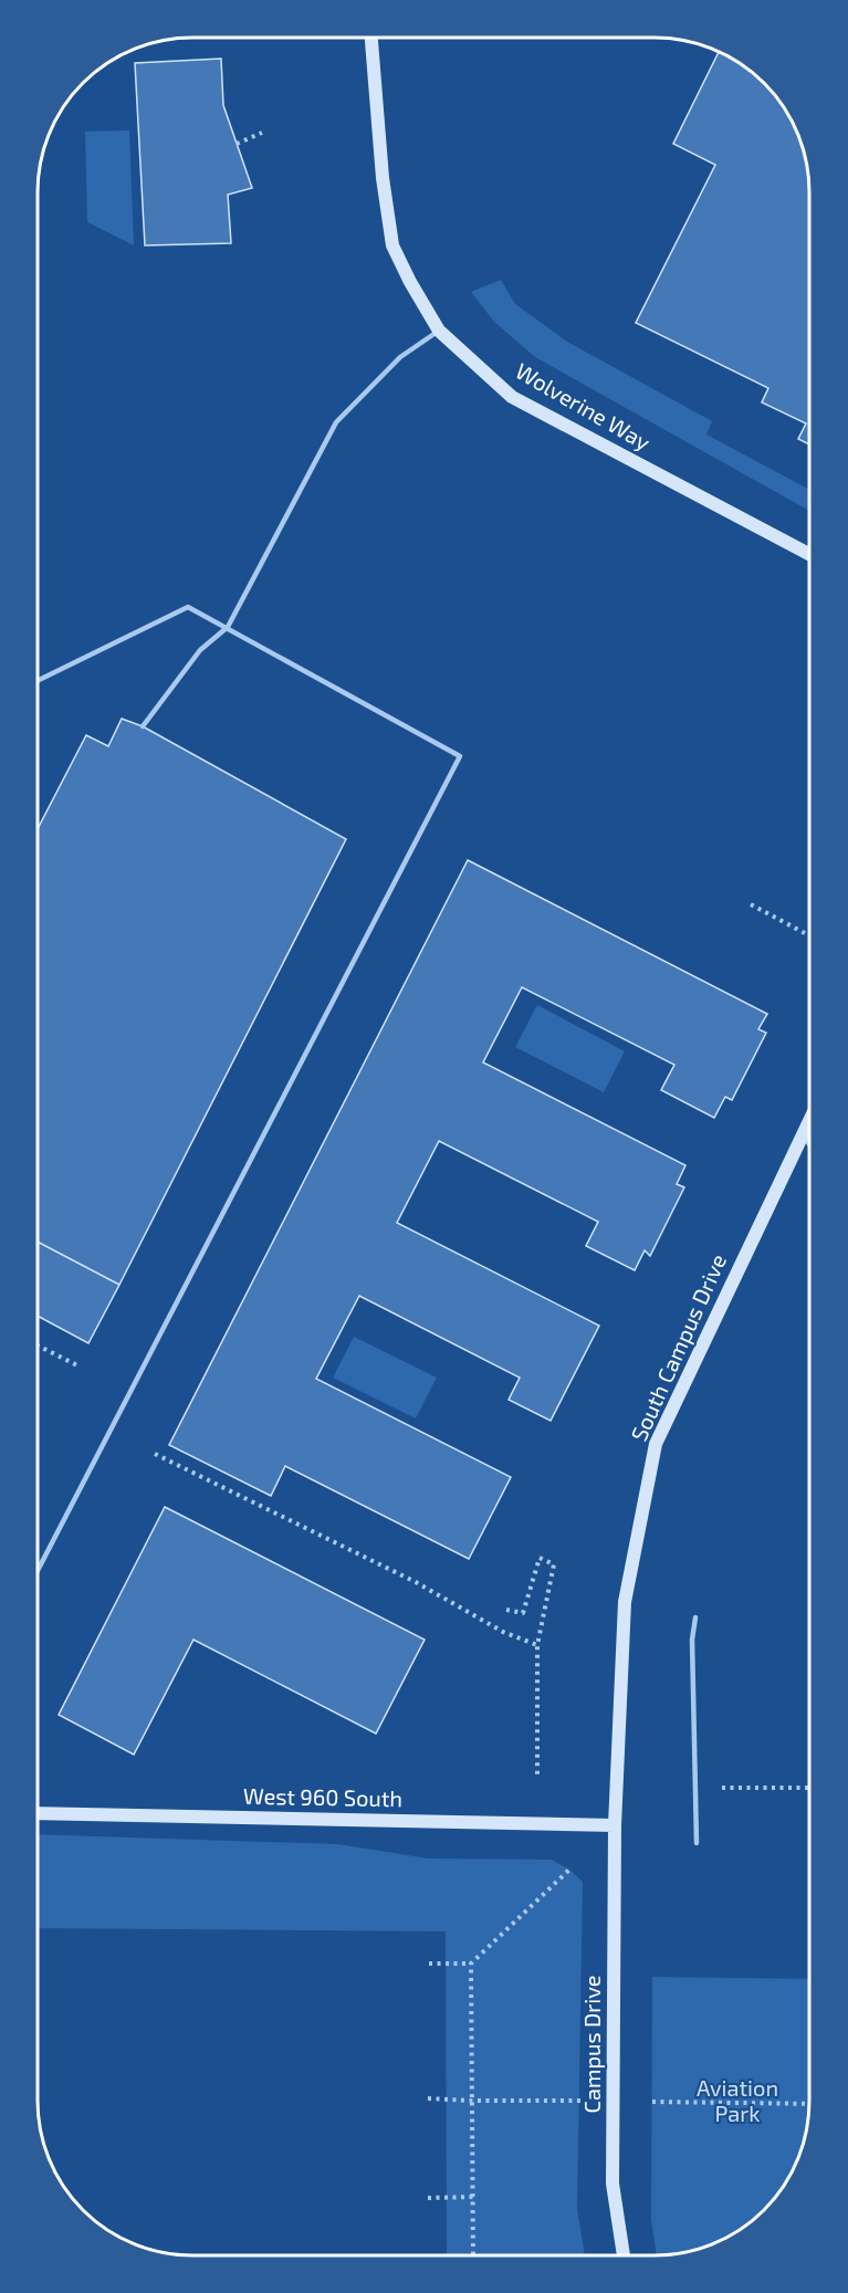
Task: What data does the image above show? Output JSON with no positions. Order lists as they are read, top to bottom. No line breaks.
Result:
{"streets":{"street":["Wolverine Way","South Campus Drive","West 960 South","Campus Drive"]},"crossings":[["South Campus Drive","West 960 South"],["South Campus Drive","Campus Drive"],["West 960 South","Campus Drive"]],"parks":["Aviation Park"]}
